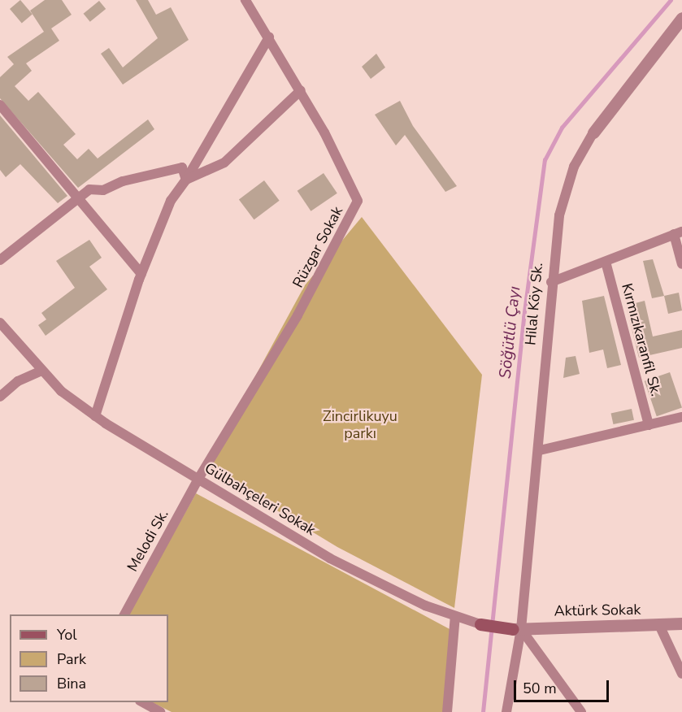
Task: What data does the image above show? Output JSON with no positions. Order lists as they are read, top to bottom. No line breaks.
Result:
{"streets":{"street":["Rüzgar Sokak","Hilal Köy Sk.","Kırmızıkaranfil Sk.","Gülbahçeleri Sokak","Melodi Sk.","Aktürk Sokak"]},"crossings":[["Rüzgar Sokak","Gülbahçeleri Sokak"],["Rüzgar Sokak","Melodi Sk."],["Hilal Köy Sk.","Aktürk Sokak"],["Gülbahçeleri Sokak","Melodi Sk."]],"water":["Söğütlü Çayı"],"parks":["Zincirlikuyu parkı"],"legend":["Yol","Park","Bina"],"scale_bar":"50 m"}
